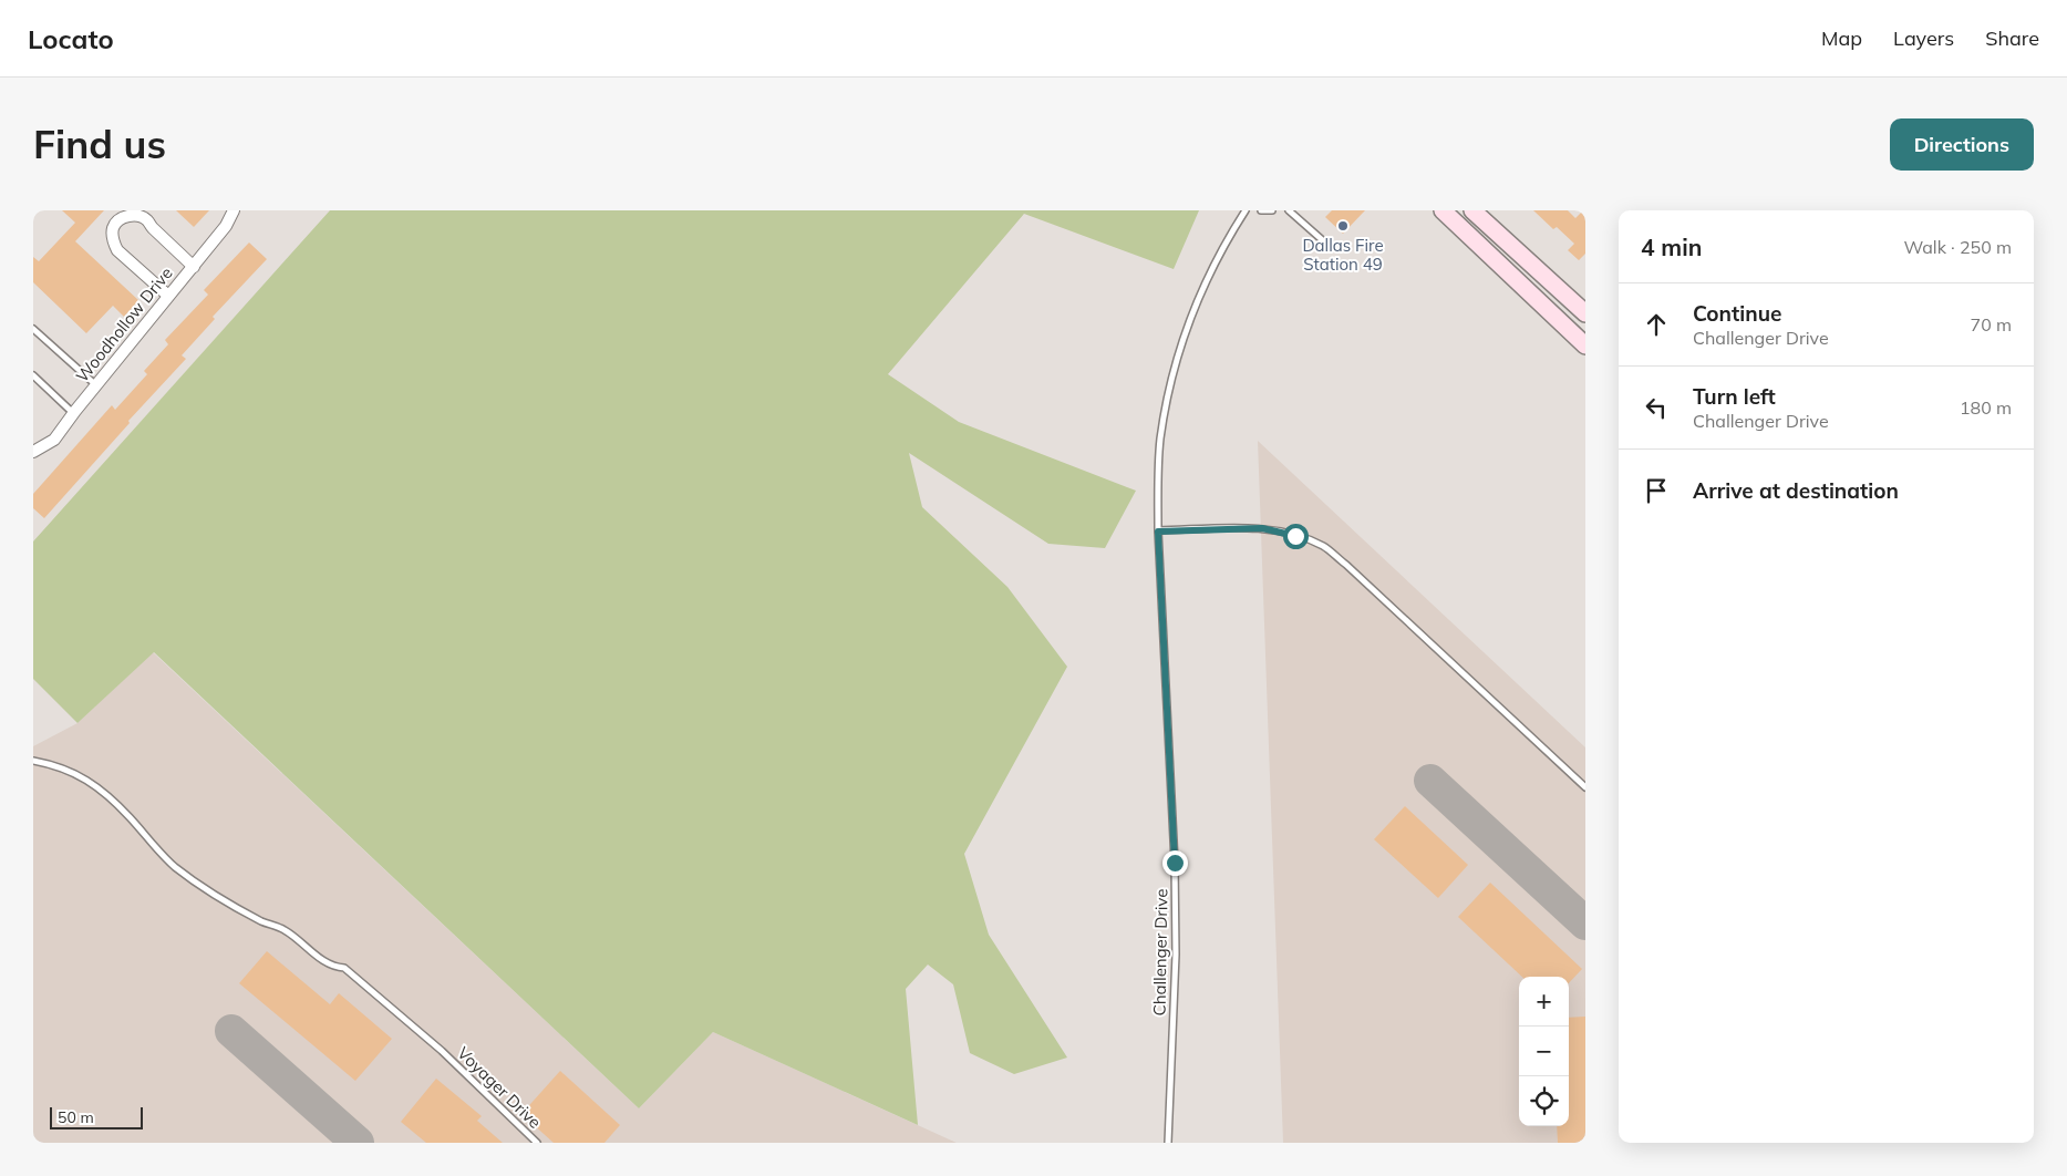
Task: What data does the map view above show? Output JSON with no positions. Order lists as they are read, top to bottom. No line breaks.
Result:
{"streets":{"street":["Woodhollow Drive"],"lane":["Challenger Drive","Voyager Drive"]},"places":["Dallas Fire Station 49"],"scale_bar":"50 m","page":{"header":"Locato","nav":["Map","Layers","Share"],"buttons":"Directions","title":"Find us","heading":["4 min","Walk · 250 m"],"list":[["Continue","Challenger Drive","70 m"],["Turn left","Challenger Drive","180 m"],"Arrive at destination"],"map_buttons":["+","−"],"scale":"50 m"}}
